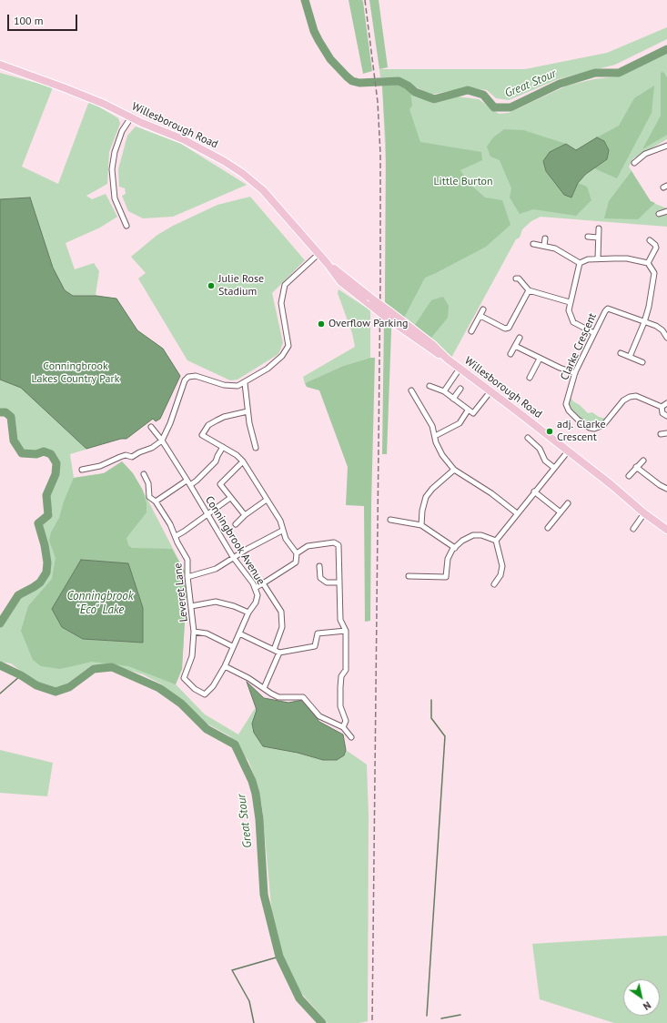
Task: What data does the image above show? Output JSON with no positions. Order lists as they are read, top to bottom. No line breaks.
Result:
{"streets":{"main road":["Willesborough Road"],"street":["Clarke Crescent","Conningbrook Avenue","Leveret Lane"]},"crossings":[["Conningbrook Avenue","Leveret Lane"]],"water":["Great Stour","Conningbrook \"Eco\" Lake"],"parks":["Little Burton","Conningbrook Lakes Country Park"],"places":["Julie Rose Stadium","Overflow Parking","adj. Clarke Crescent"],"scale_bar":"100 m","north":"bottom right"}
